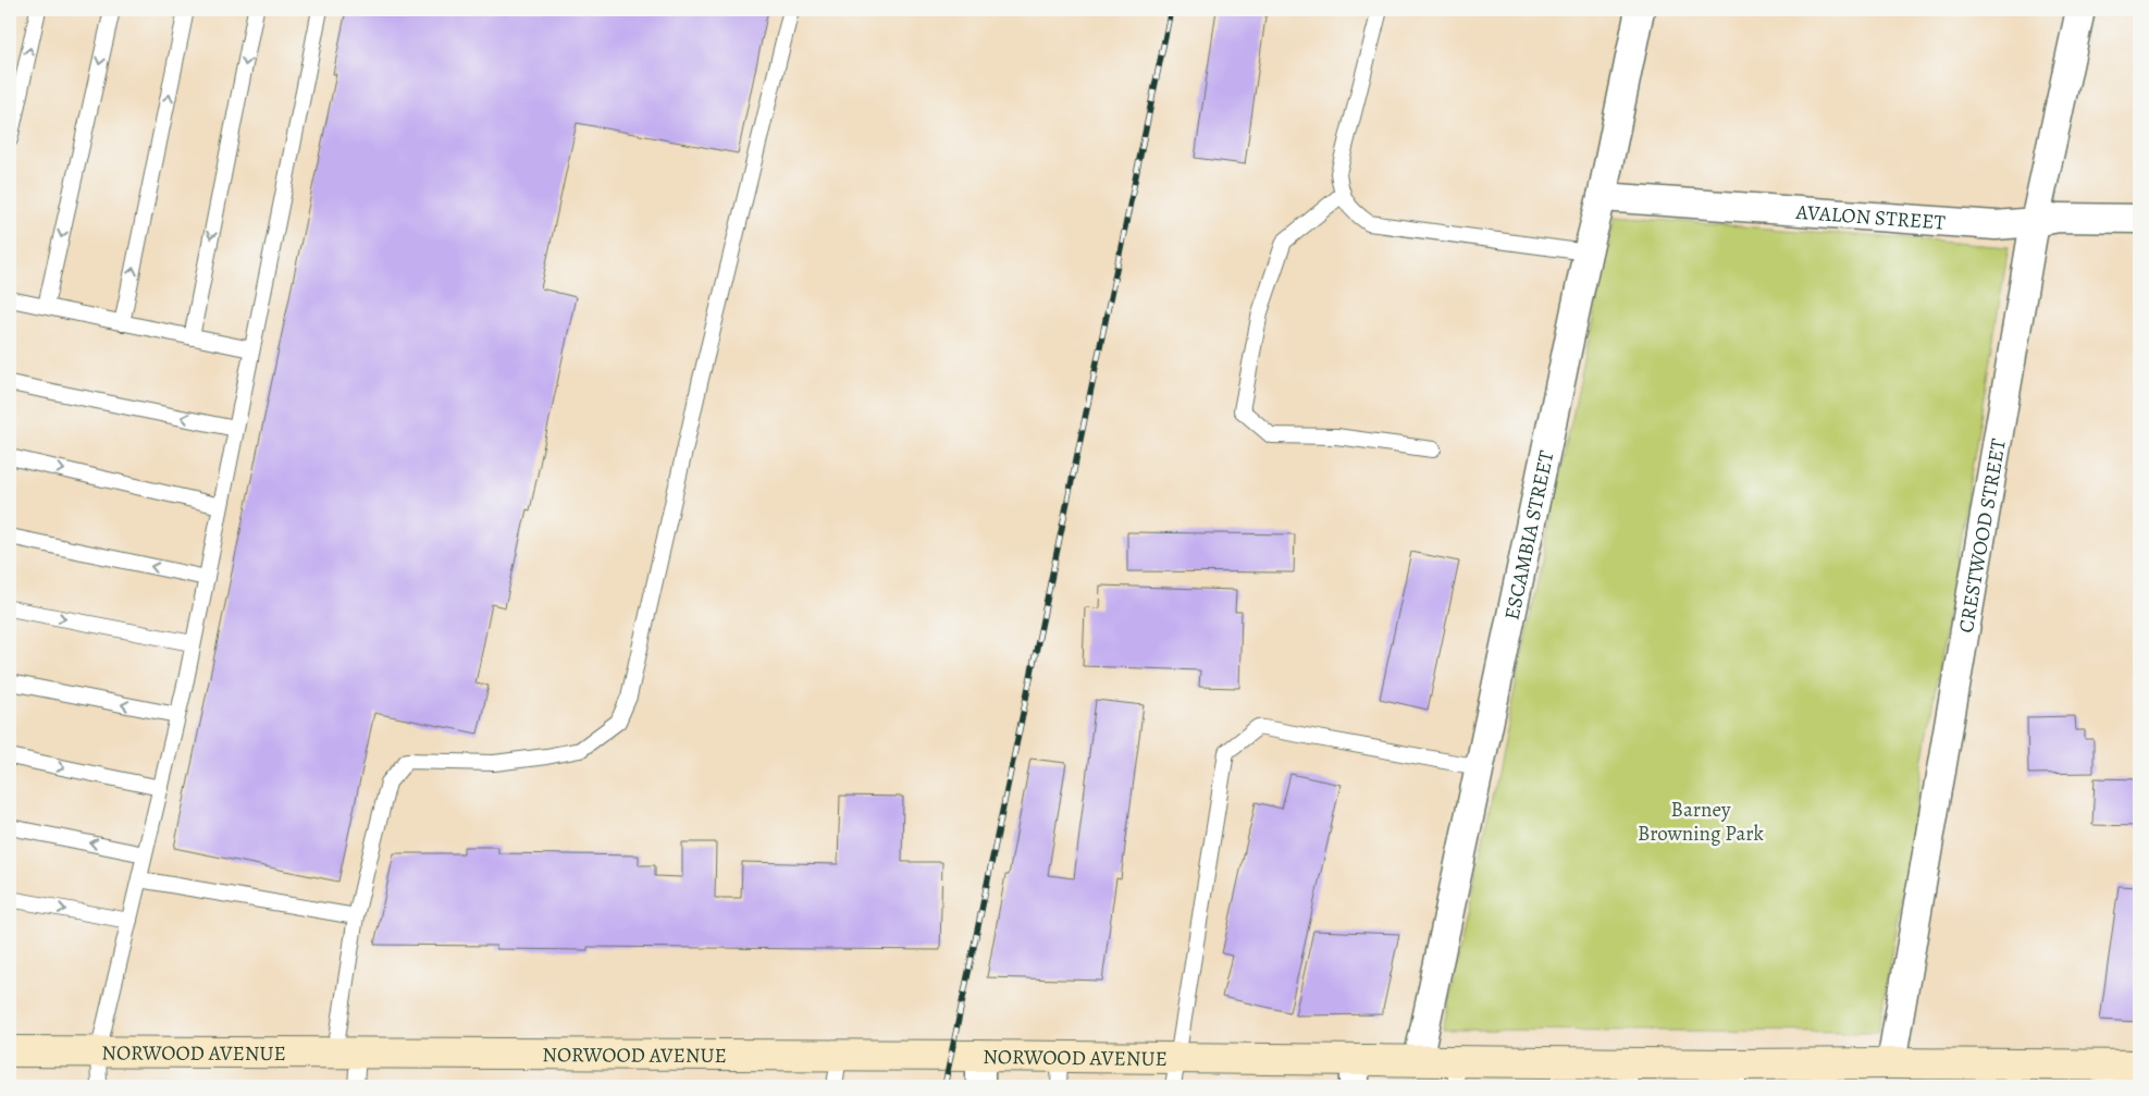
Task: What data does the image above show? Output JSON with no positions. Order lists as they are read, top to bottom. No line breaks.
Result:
{"streets":{"main road":["NORWOOD AVENUE"],"street":["AVALON STREET","ESCAMBIA STREET","CRESTWOOD STREET"]},"crossings":[["AVALON STREET","ESCAMBIA STREET"],["AVALON STREET","CRESTWOOD STREET"],["ESCAMBIA STREET","NORWOOD AVENUE"],["CRESTWOOD STREET","NORWOOD AVENUE"]],"parks":["Barney Browning Park"]}
